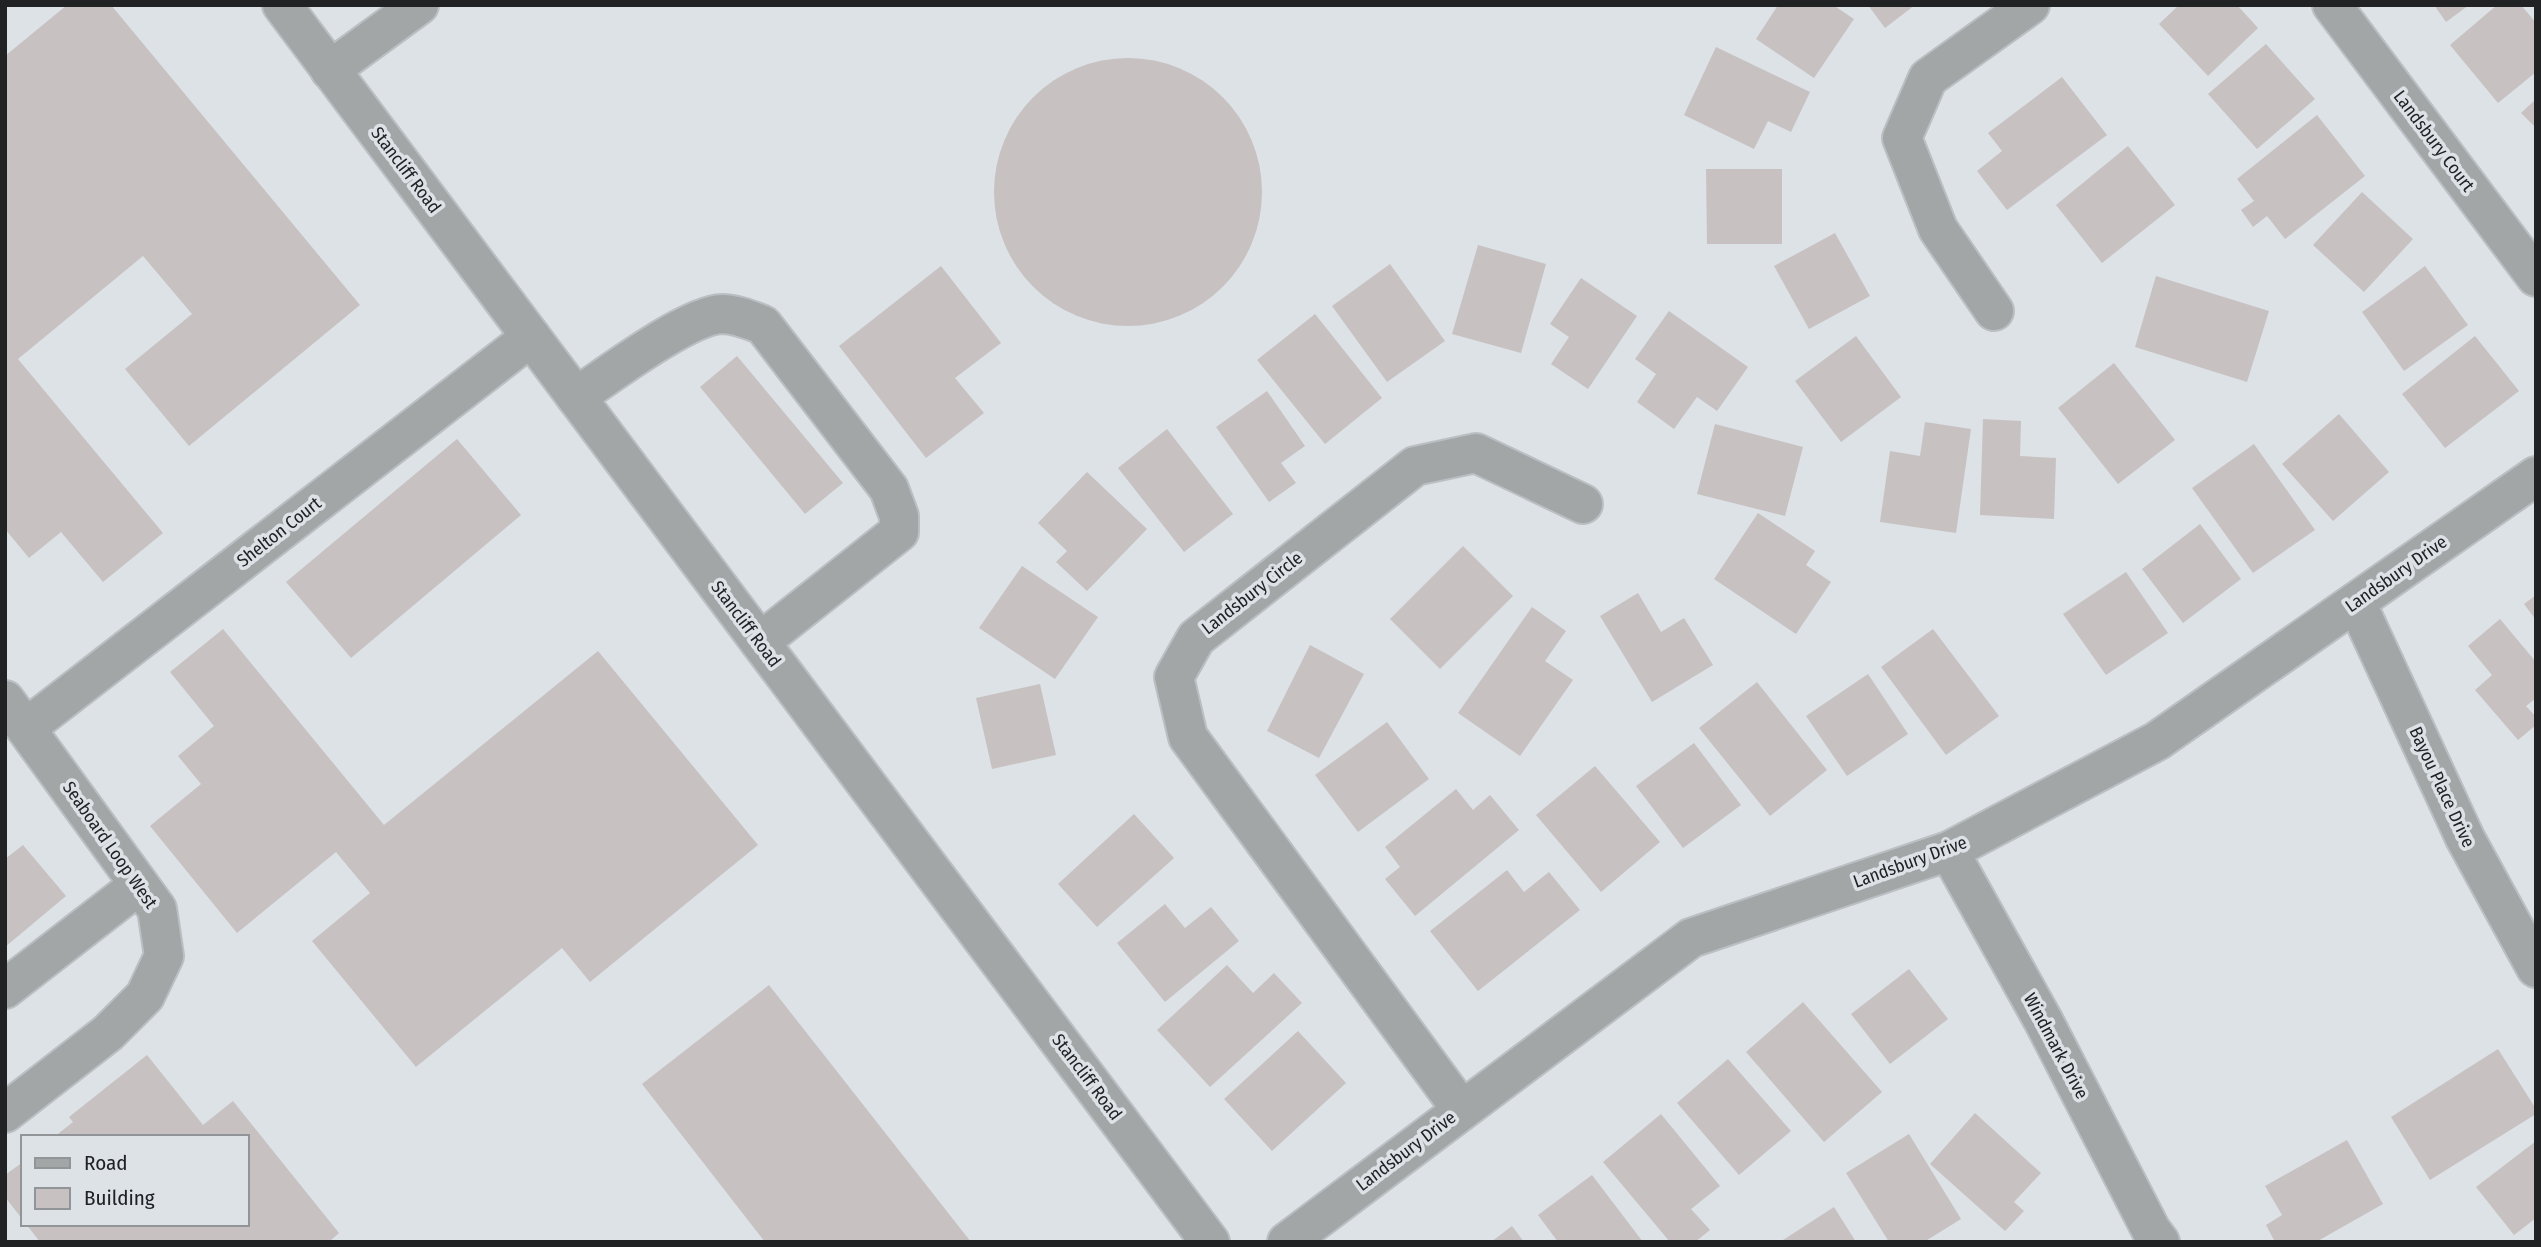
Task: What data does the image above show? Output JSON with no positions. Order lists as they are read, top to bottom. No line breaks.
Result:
{"streets":{"street":["Landsbury Court","Stancliff Road","Shelton Court","Landsbury Drive","Landsbury Circle","Bayou Place Drive","Seaboard Loop West","Windmark Drive"]},"crossings":[["Stancliff Road","Shelton Court"],["Shelton Court","Seaboard Loop West"],["Landsbury Drive","Landsbury Circle"],["Landsbury Drive","Bayou Place Drive"],["Landsbury Drive","Windmark Drive"]],"legend":["Road","Building"]}
